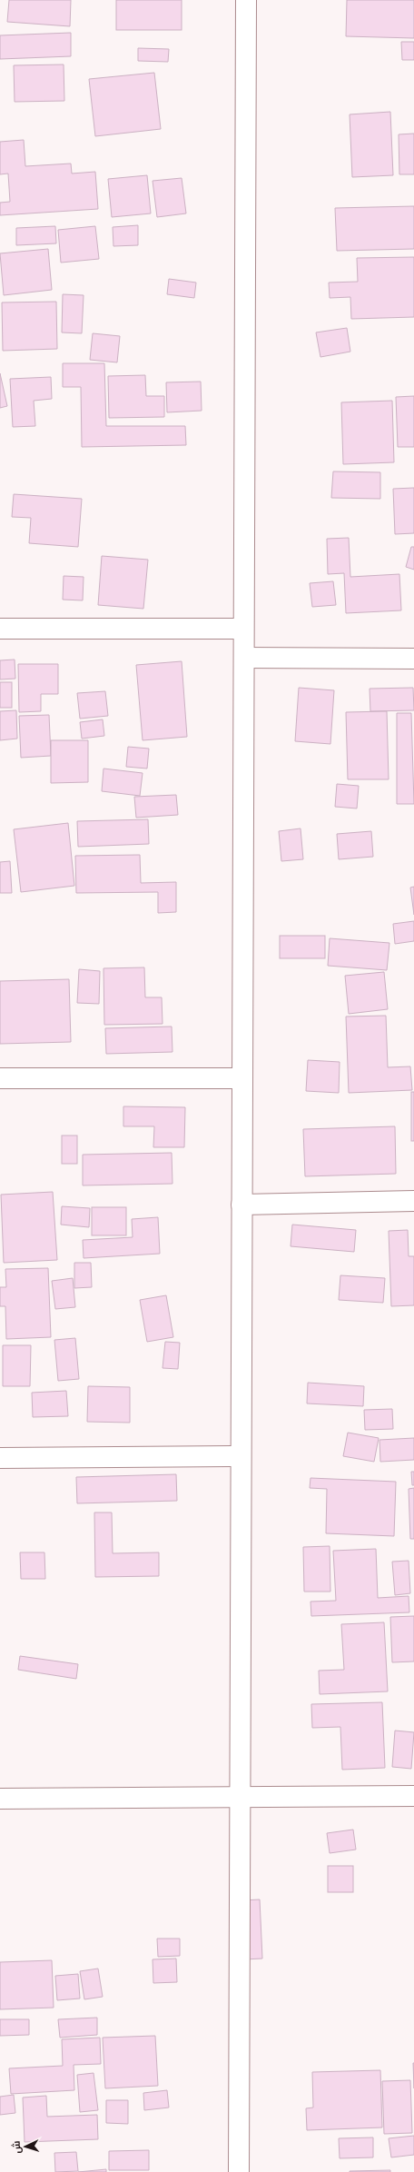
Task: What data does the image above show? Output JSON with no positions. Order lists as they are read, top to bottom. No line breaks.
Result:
{"north":"left"}
